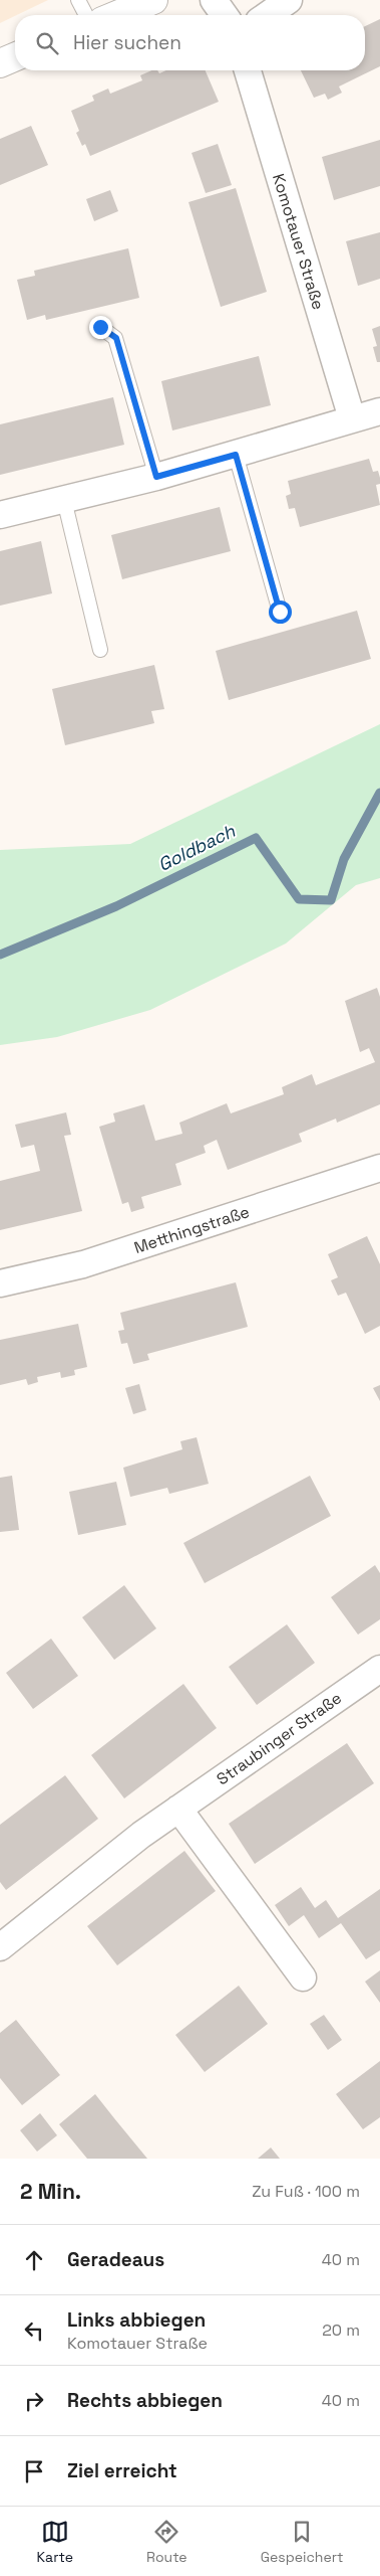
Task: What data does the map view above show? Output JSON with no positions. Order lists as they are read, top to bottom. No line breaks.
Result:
{"streets":{"street":["Komotauer Straße","Metthingstraße","Straubinger Straße"]},"water":["Goldbach"],"page":{"search":"Hier suchen","heading":["2 Min.","Zu Fuß · 100 m"],"list":[["Geradeaus","40 m"],["Links abbiegen","Komotauer Straße","20 m"],["Rechts abbiegen","40 m"],"Ziel erreicht"],"nav":["Karte","Route","Gespeichert"]}}
